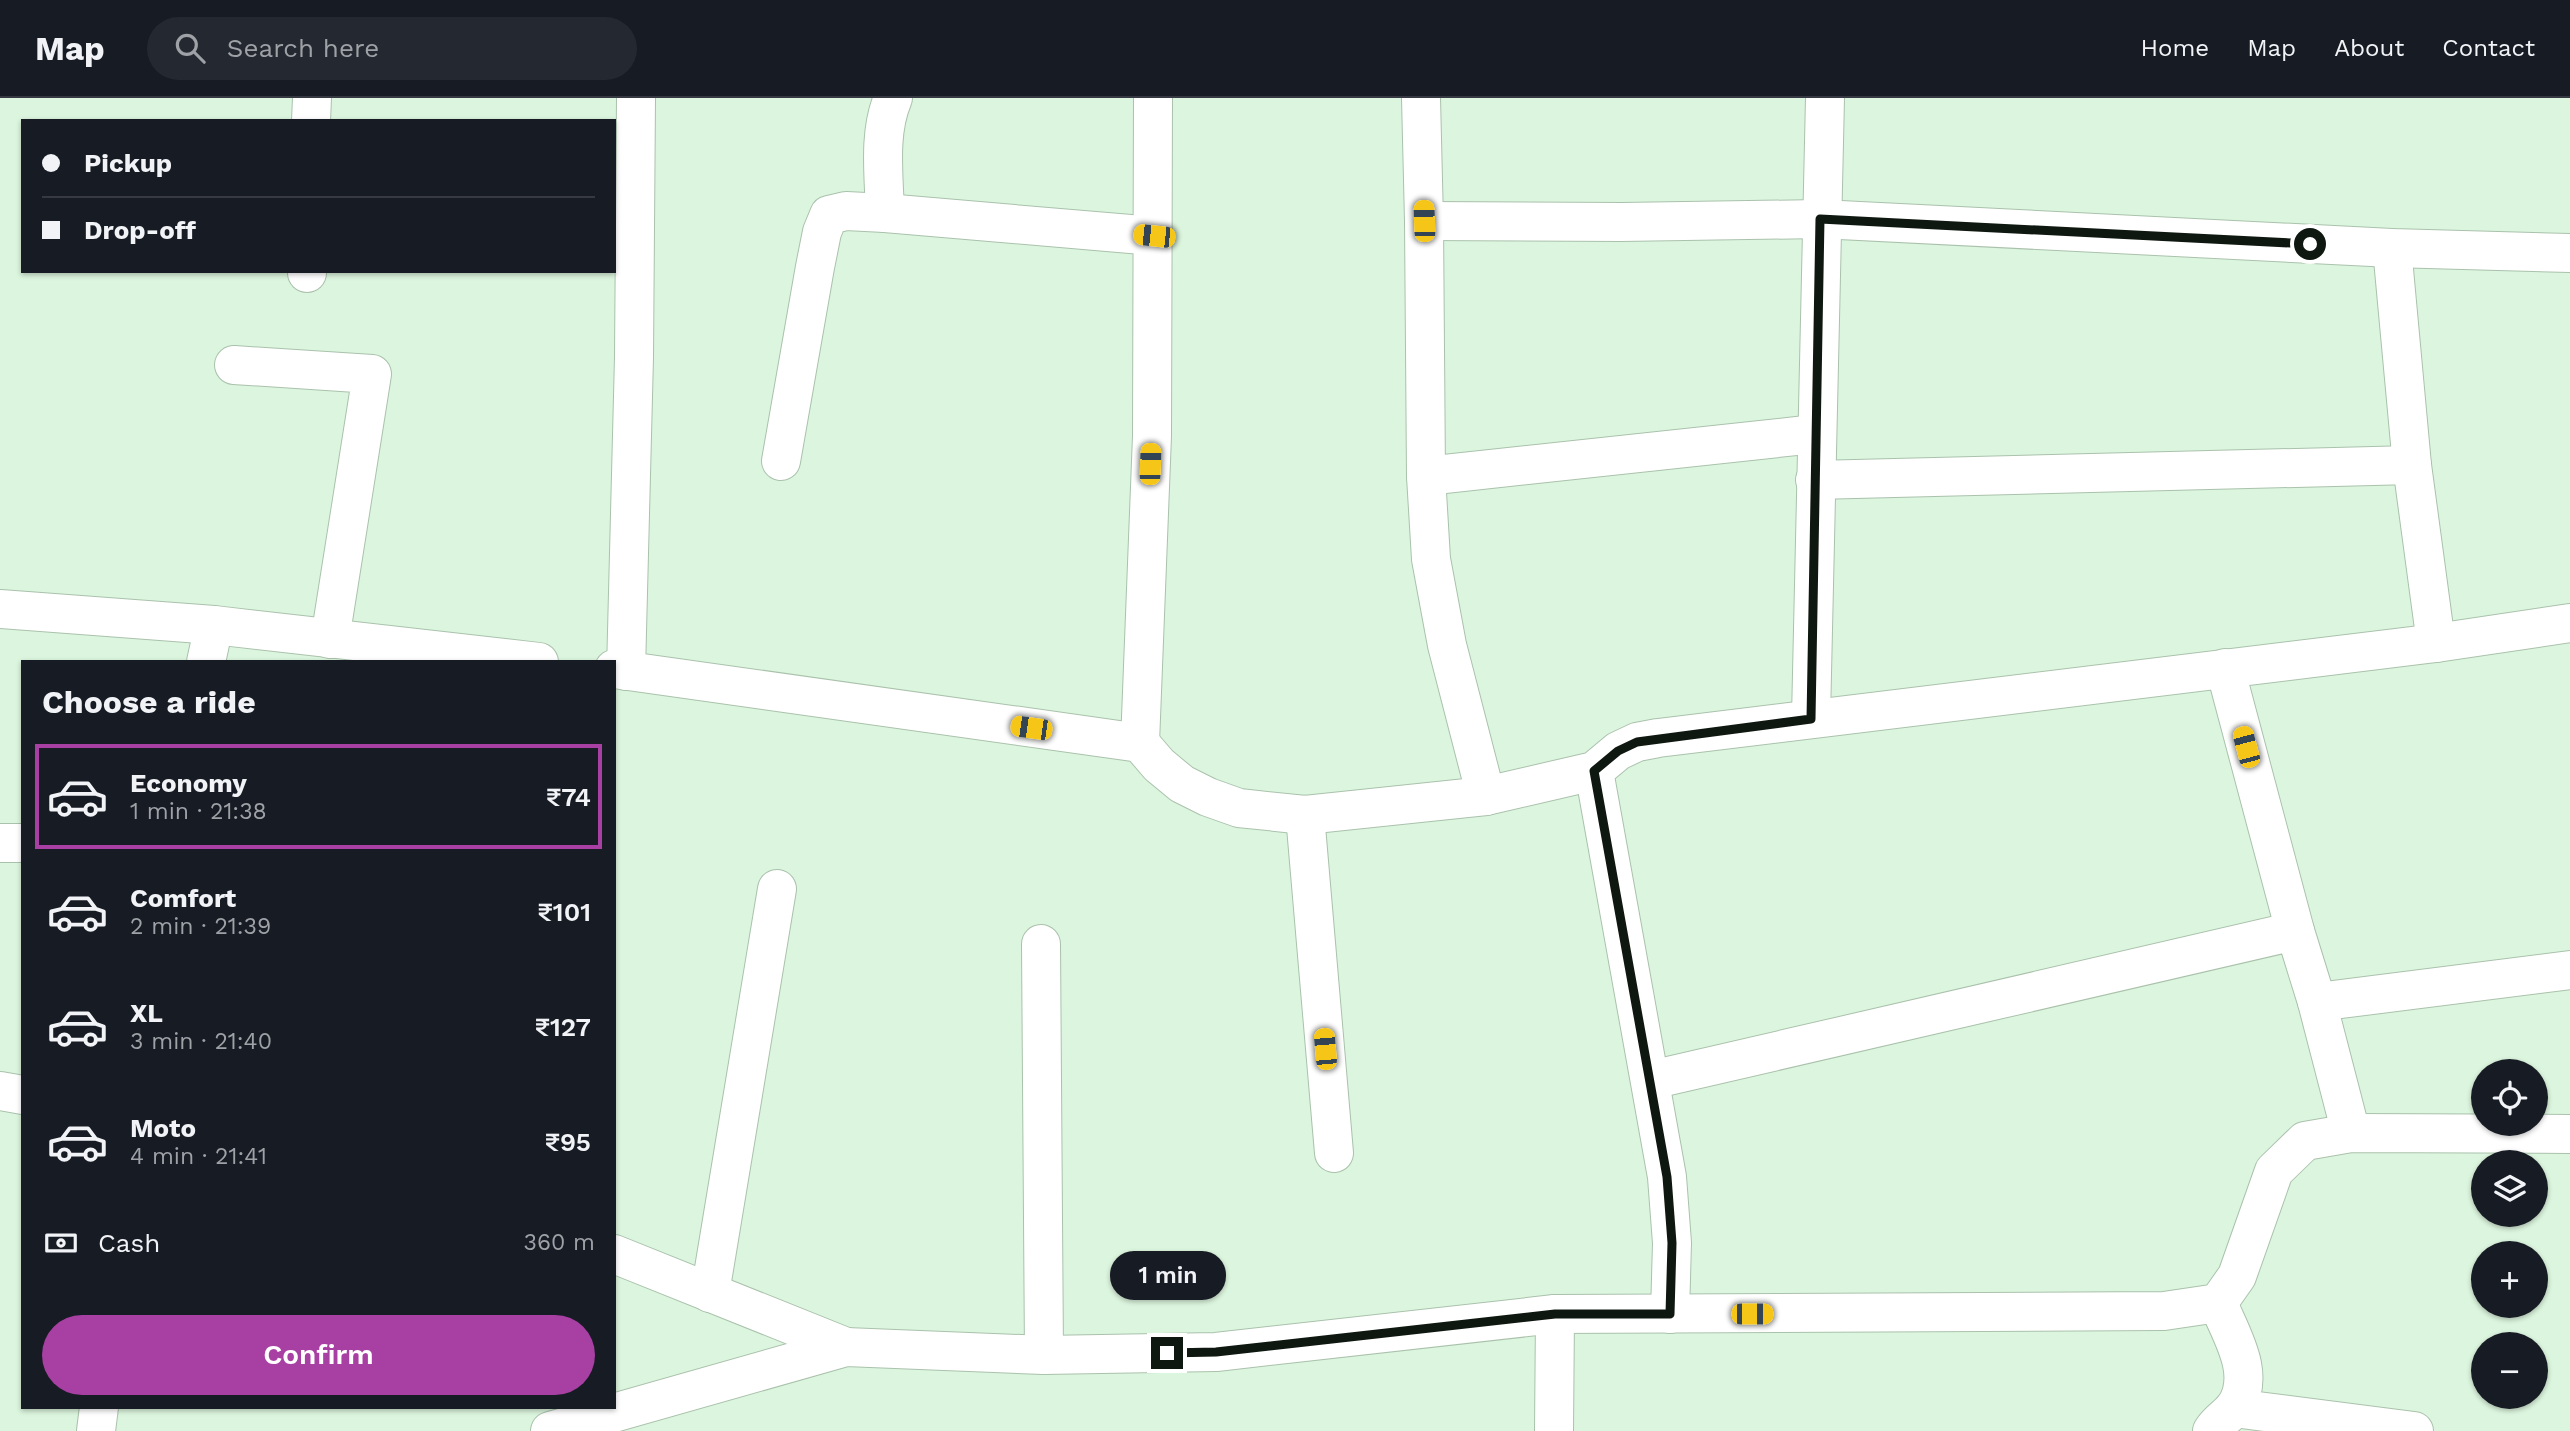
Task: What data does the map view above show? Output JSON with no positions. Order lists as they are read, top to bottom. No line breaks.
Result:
{"page":{"header":"Map","search":"Search here","nav":["Home","Map","About","Contact"],"banner":["Pickup","Drop-off"],"heading":"Choose a ride","list":[{"name":"Economy","note":"1 min · 21:38","value":"₹74"},{"name":"Comfort","note":"2 min · 21:39","value":"₹101"},{"name":"XL","note":"3 min · 21:40","value":"₹127"},{"name":"Moto","note":"4 min · 21:41","value":"₹95"}],"map_buttons":["+","−"],"pay":["Cash","360 m"],"bubble":"1 min","buttons":"Confirm"}}
